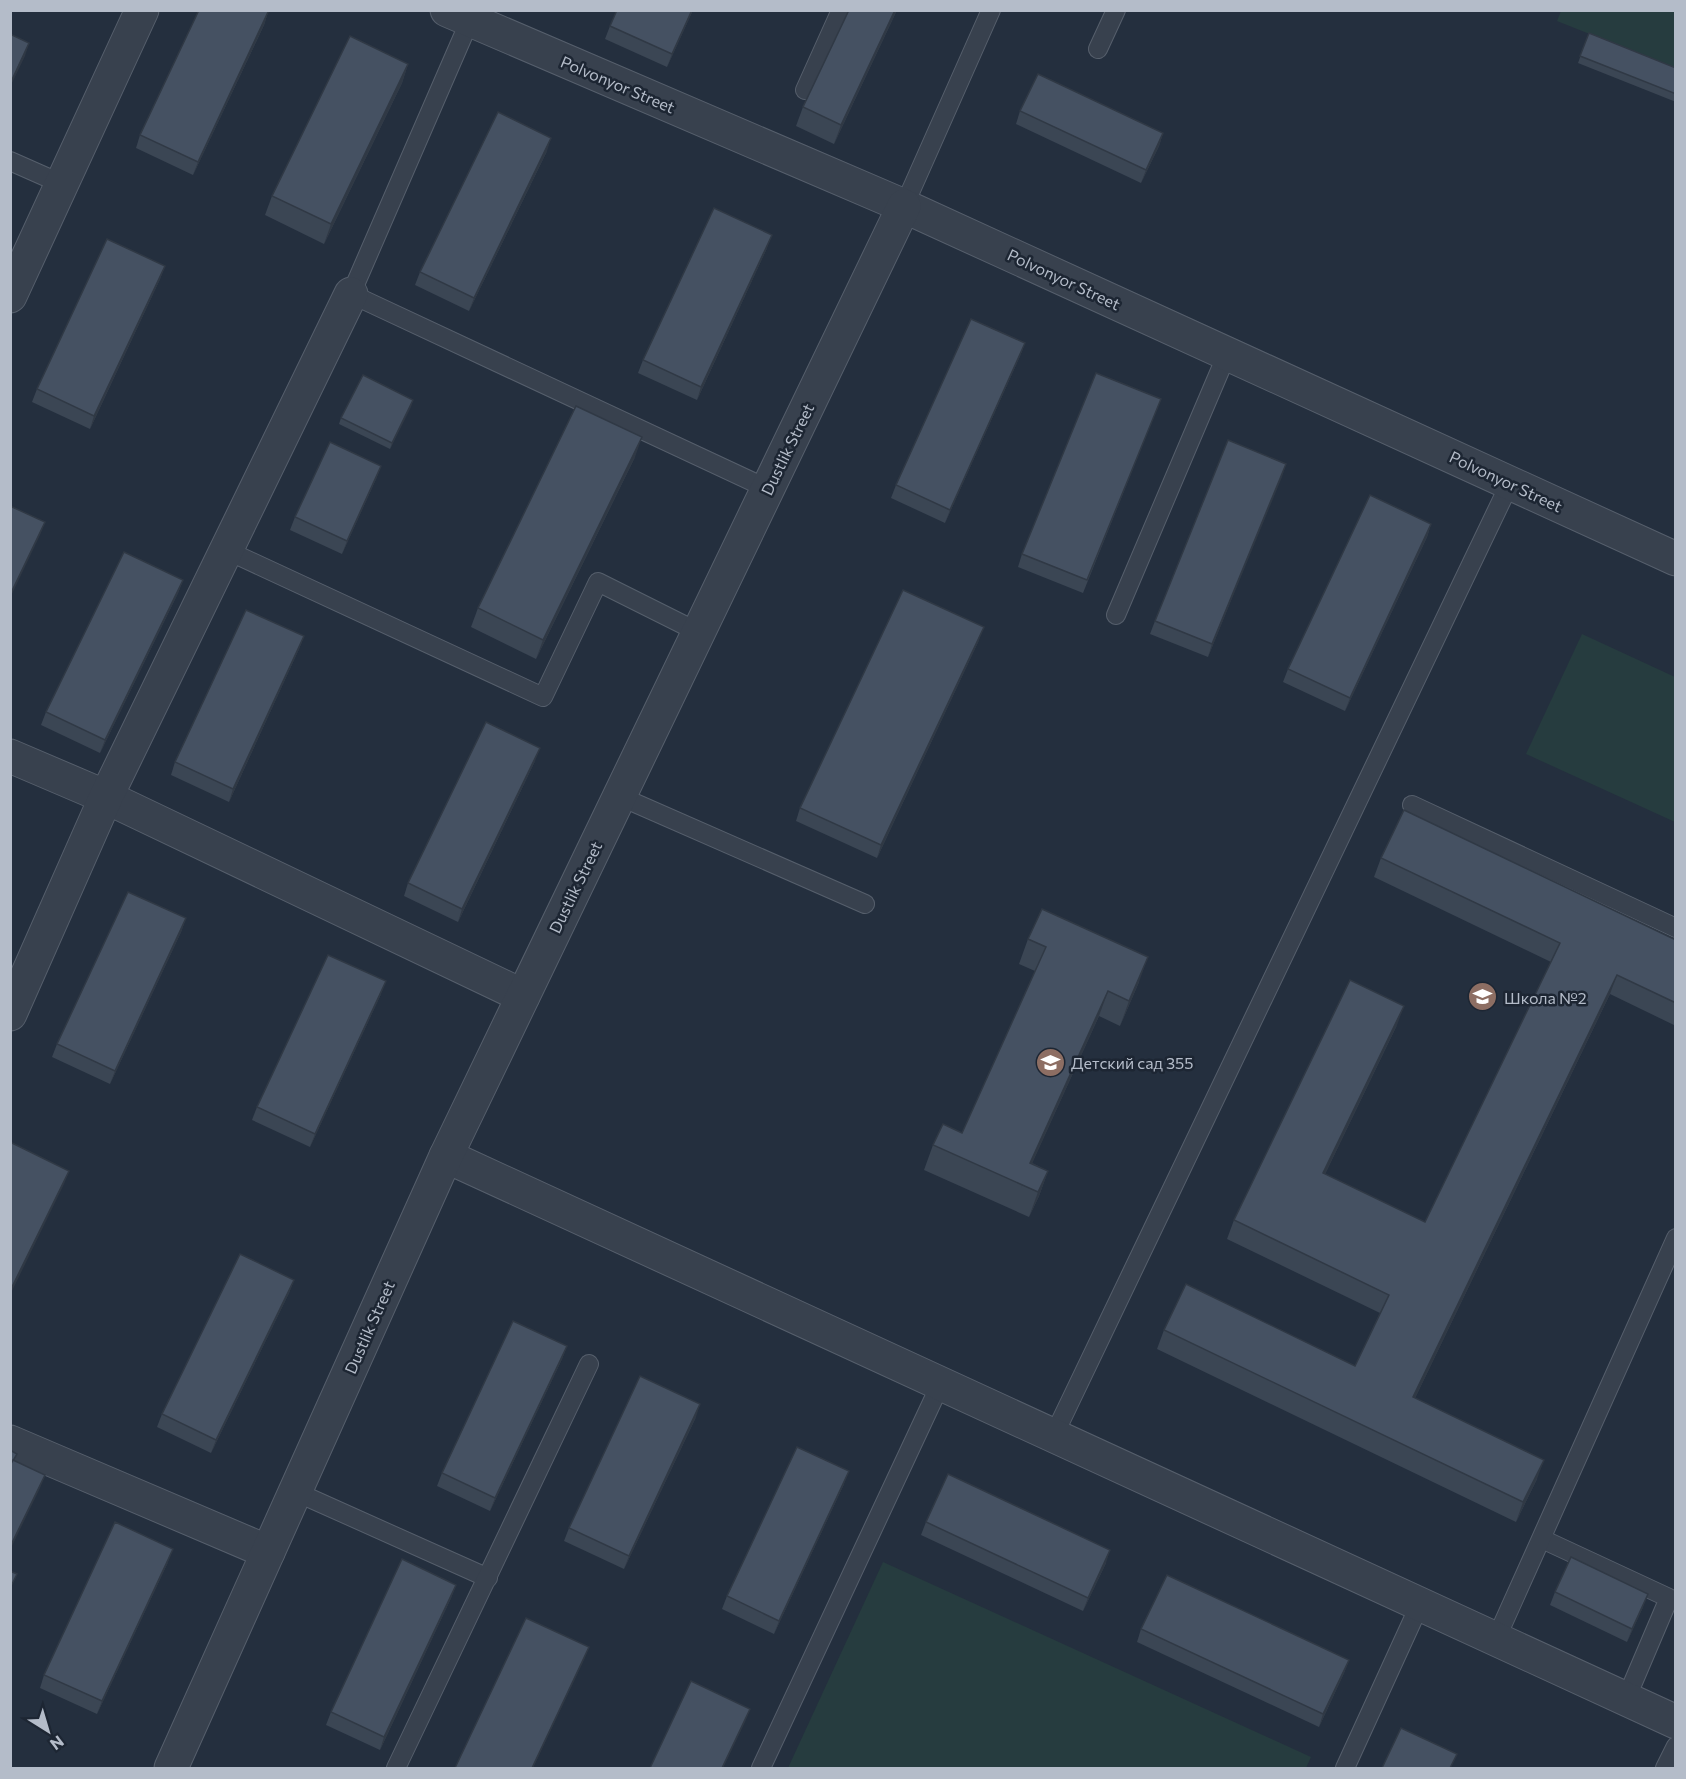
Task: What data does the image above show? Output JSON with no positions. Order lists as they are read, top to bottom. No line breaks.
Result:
{"streets":{"street":["Polvonyor Street","Dustlik Street"]},"crossings":[["Polvonyor Street","Dustlik Street"]],"places":{"school or university":["Школа №2","Детский сад 355"]},"north":"bottom right"}
